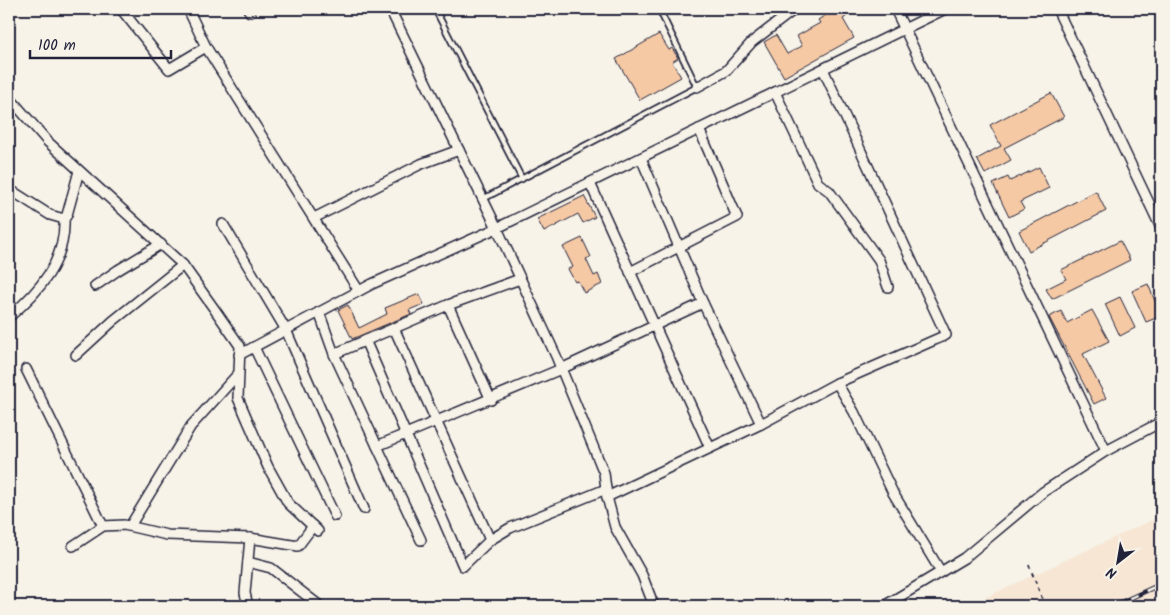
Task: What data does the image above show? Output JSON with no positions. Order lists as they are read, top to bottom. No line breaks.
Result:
{"scale_bar":"100 m","north":"bottom left"}
